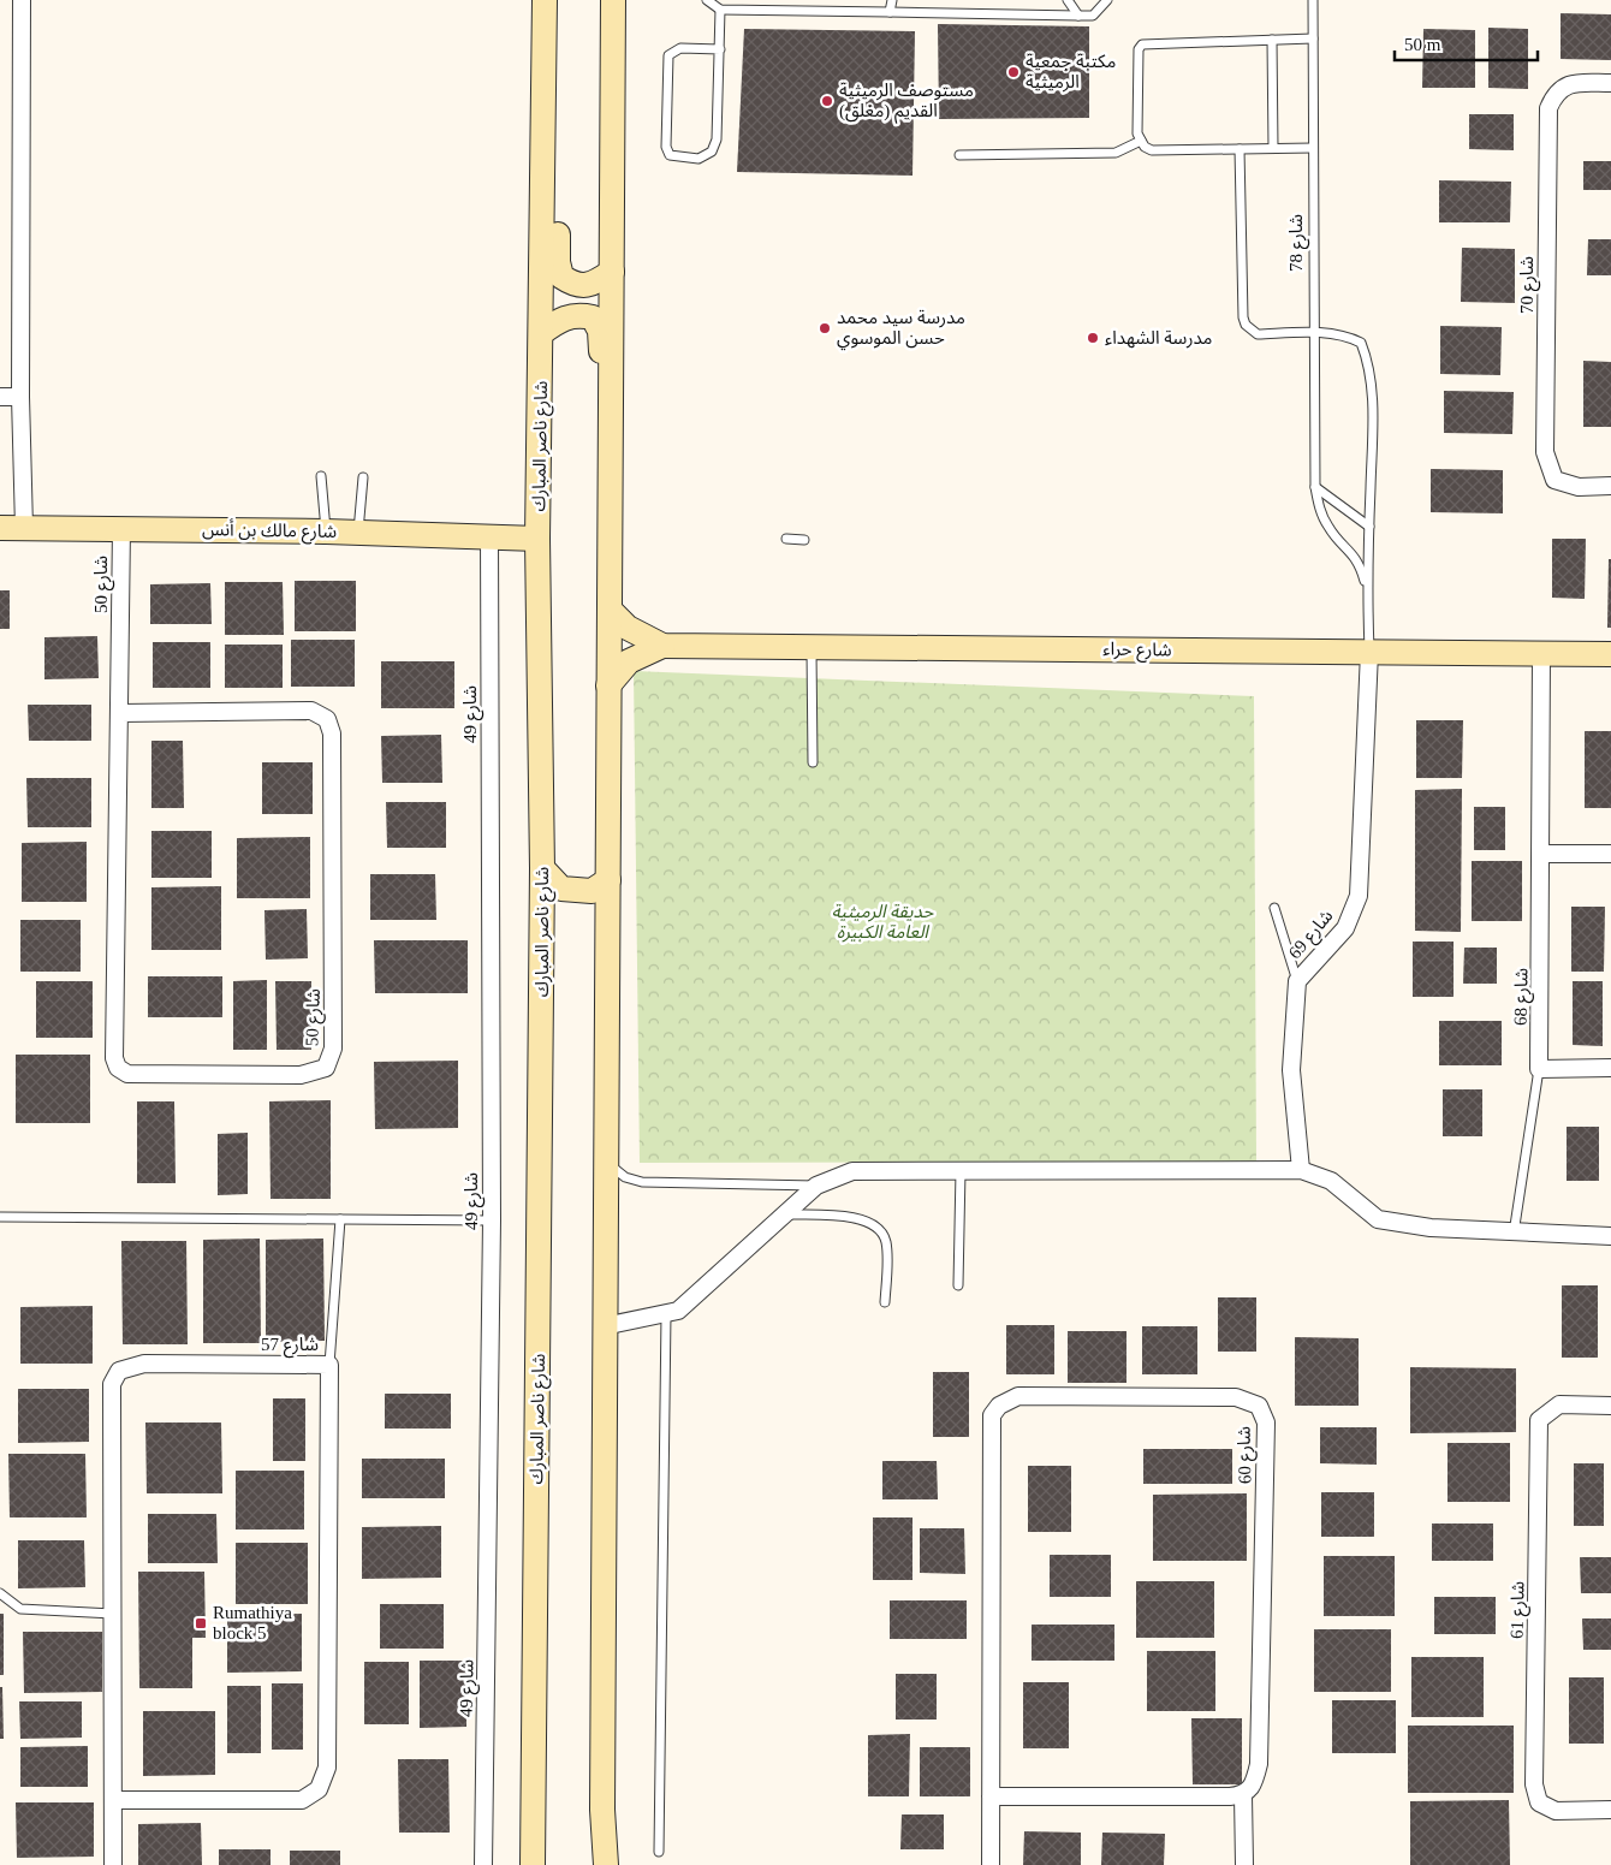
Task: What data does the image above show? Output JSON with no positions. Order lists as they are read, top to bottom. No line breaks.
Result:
{"streets":{"street":["شارع 70","شارع ناصر المبارك","شارع مالك بن أنس","شارع 50","شارع حراء","شارع 49","شارع 69","شارع 68","شارع 57","شارع 60","شارع 61"],"lane":["شارع 78"]},"crossings":[["شارع 78","شارع حراء"],["شارع 78","شارع 69"],["شارع ناصر المبارك","شارع مالك بن أنس"],["شارع مالك بن أنس","شارع 50"],["شارع مالك بن أنس","شارع 49"],["شارع حراء","شارع 69"],["شارع حراء","شارع 68"]],"parks":["حديقة الرميثية العامة الكبيرة"],"places":{"other":["مكتبة جمعية الرميثية","مستوصف الرميثية القديم (مغلق)","مدرسة سيد محمد حسن الموسوي","مدرسة الشهداء"],"transit":["Rumathiya block 5"]},"scale_bar":"50 m"}
